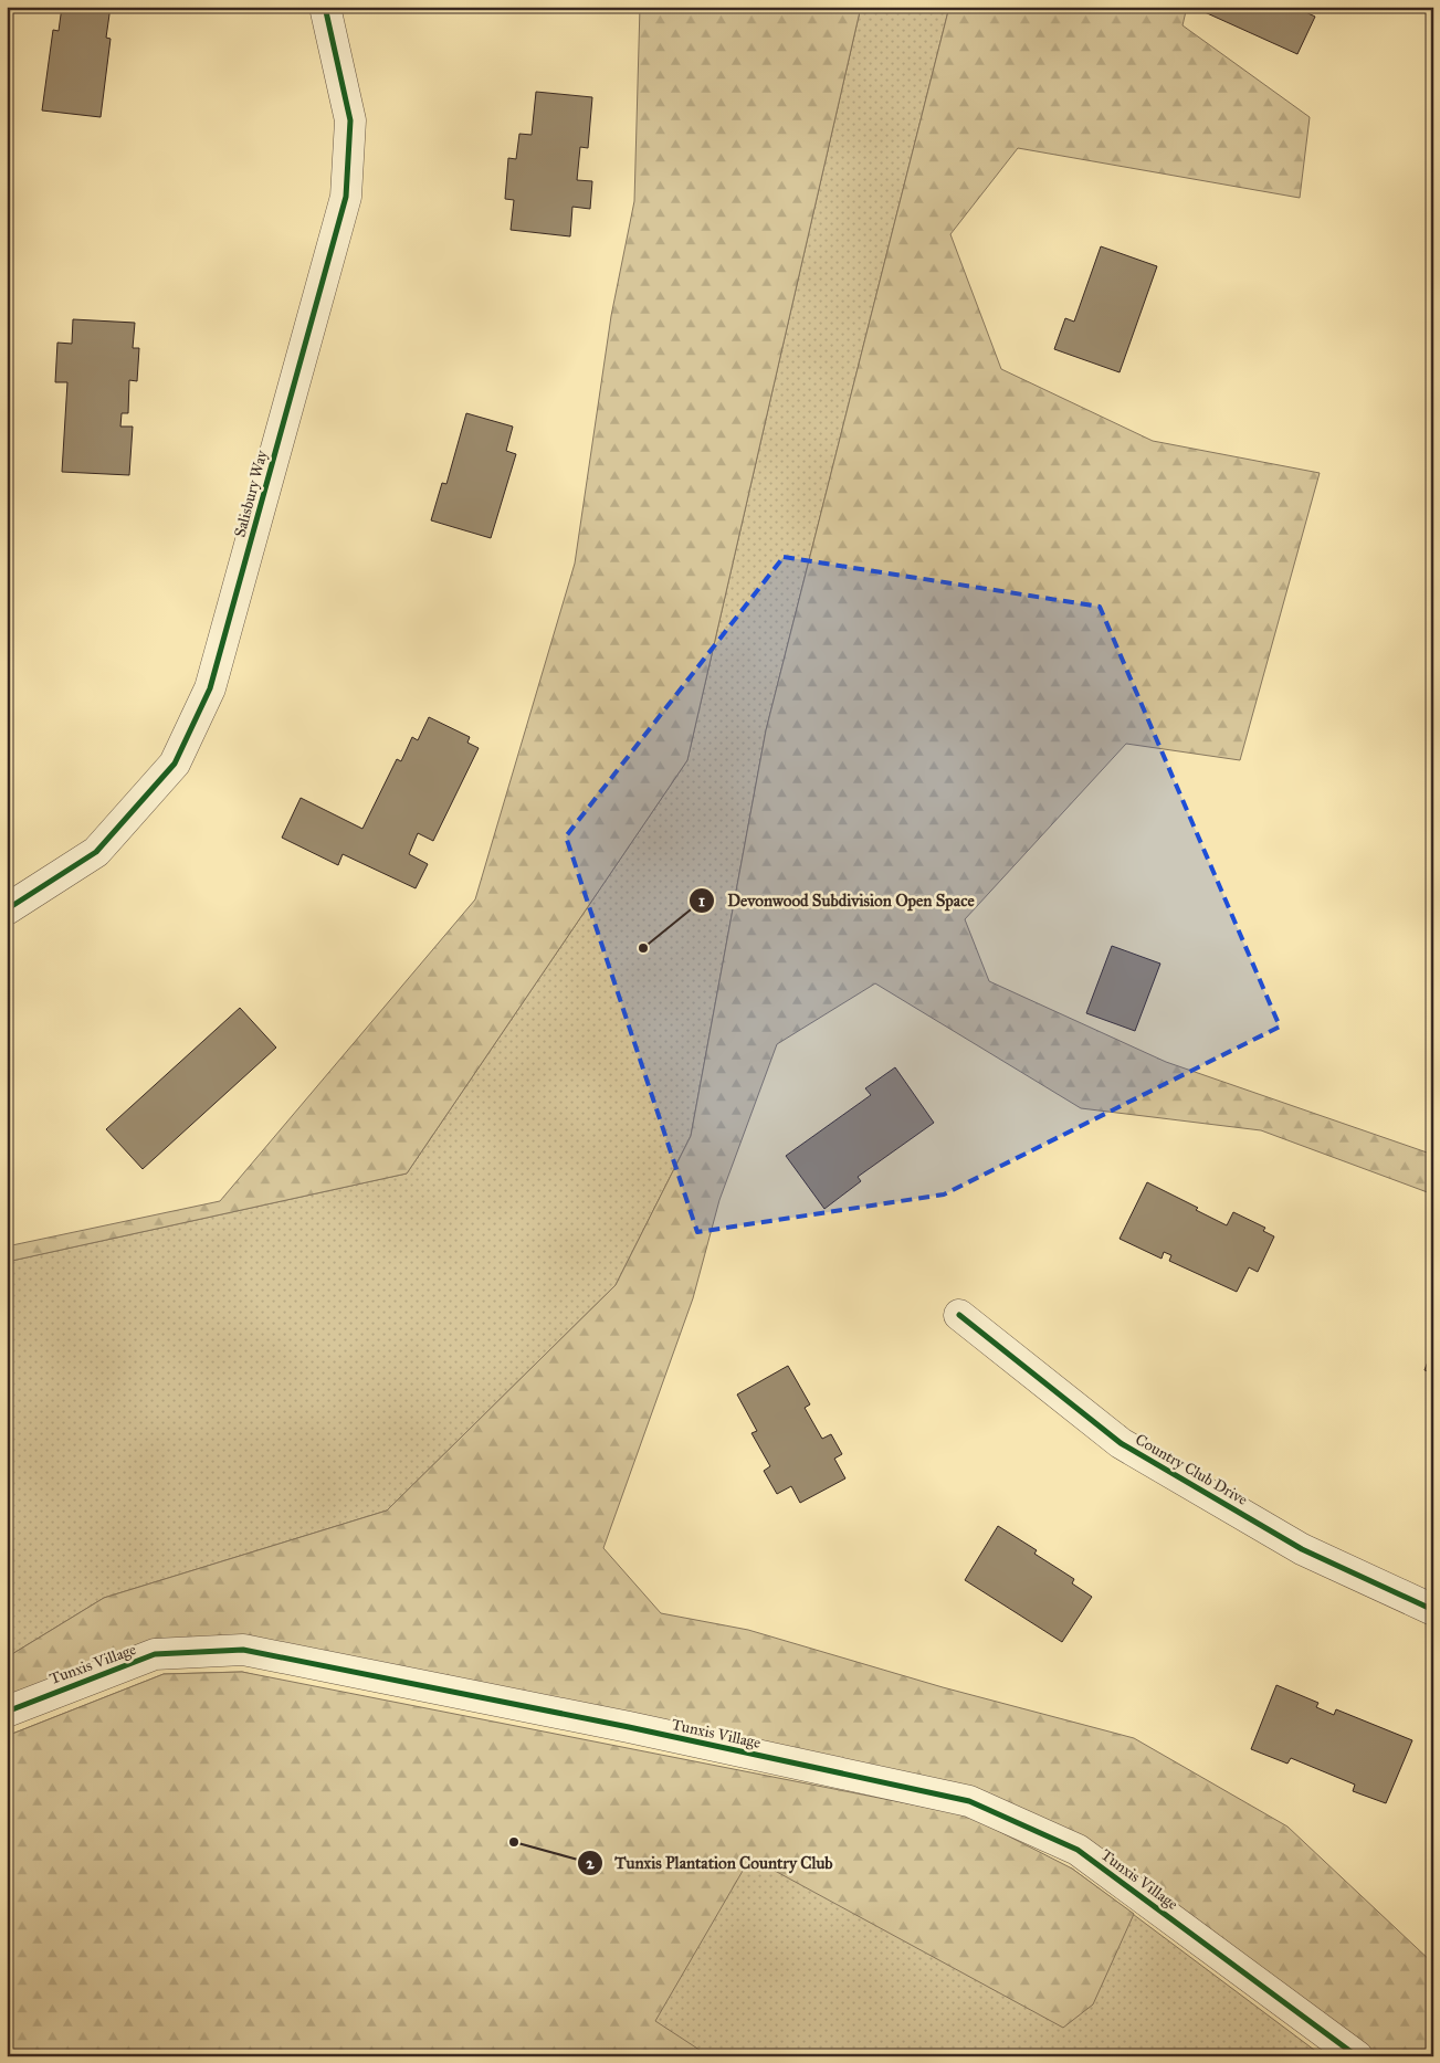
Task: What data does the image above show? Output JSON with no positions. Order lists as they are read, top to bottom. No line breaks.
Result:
{"streets":{"street":["Salisbury Way","Country Club Drive","Tunxis Village"]},"places":["Devonwood Subdivision Open Space","Tunxis Plantation Country Club"]}
